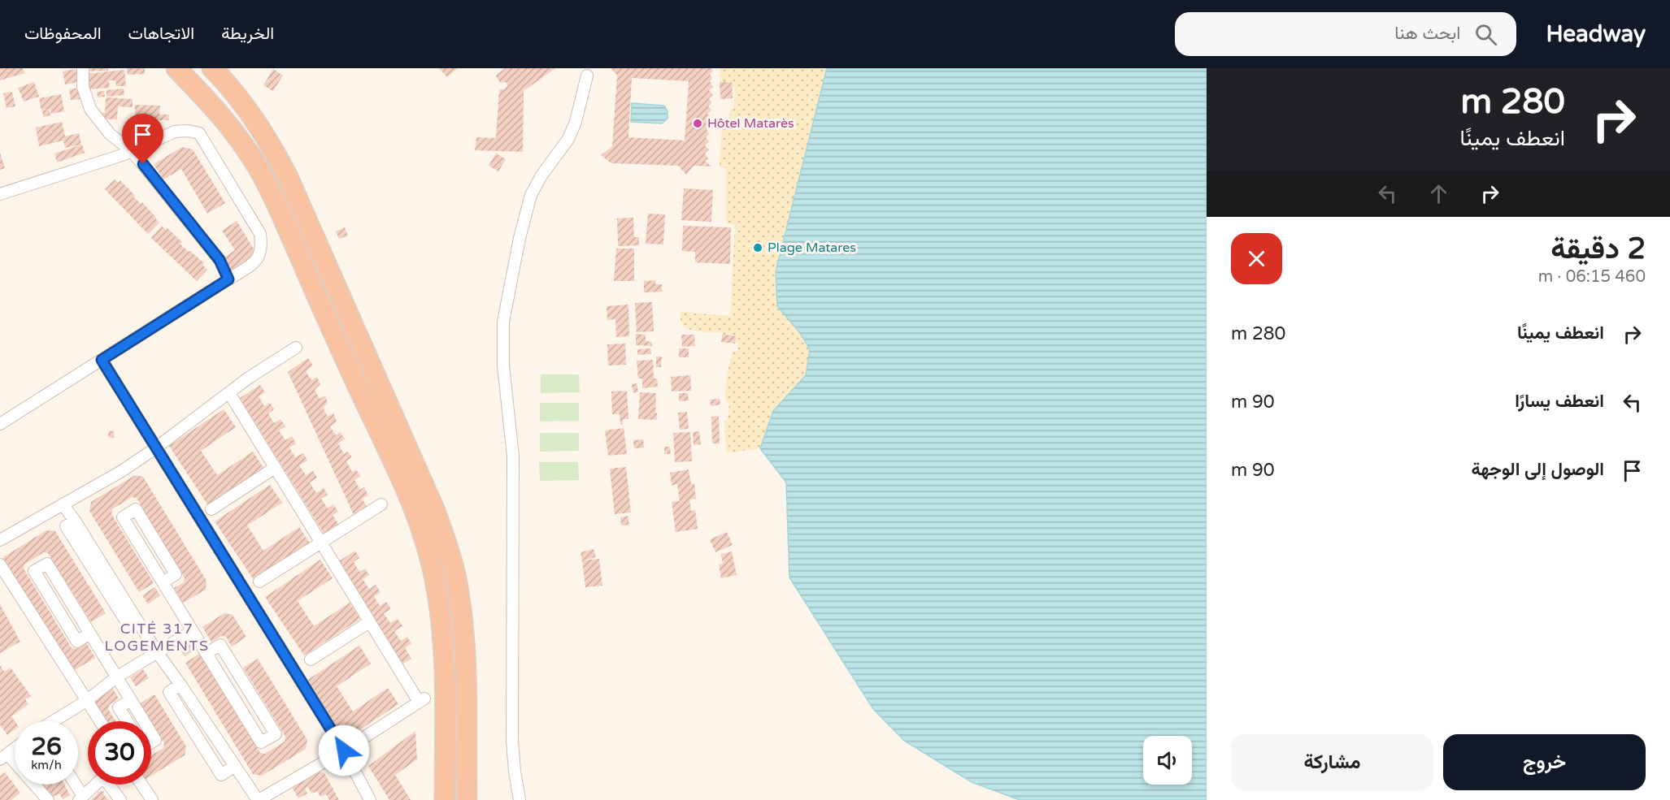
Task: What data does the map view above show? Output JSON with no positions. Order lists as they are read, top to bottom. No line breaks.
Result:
{"districts":["CITÉ 317 LOGEMENTS"],"places":["Hôtel Matarès","Plage Matares"],"page":{"header":"Headway","search":"ابحث هنا","nav":["الخريطة","الاتجاهات","المحفوظات"],"turn":["280 m","انعطف يمينًا"],"heading":["2 دقيقة","460 m · 06:15"],"list":[{"name":"انعطف يمينًا","value":"280 m"},{"name":"انعطف يسارًا","value":"90 m"},{"name":"الوصول إلى الوجهة","value":"90 m"}],"speed":"26 km/h","limit":"30","buttons":["خروج","مشاركة"]}}
